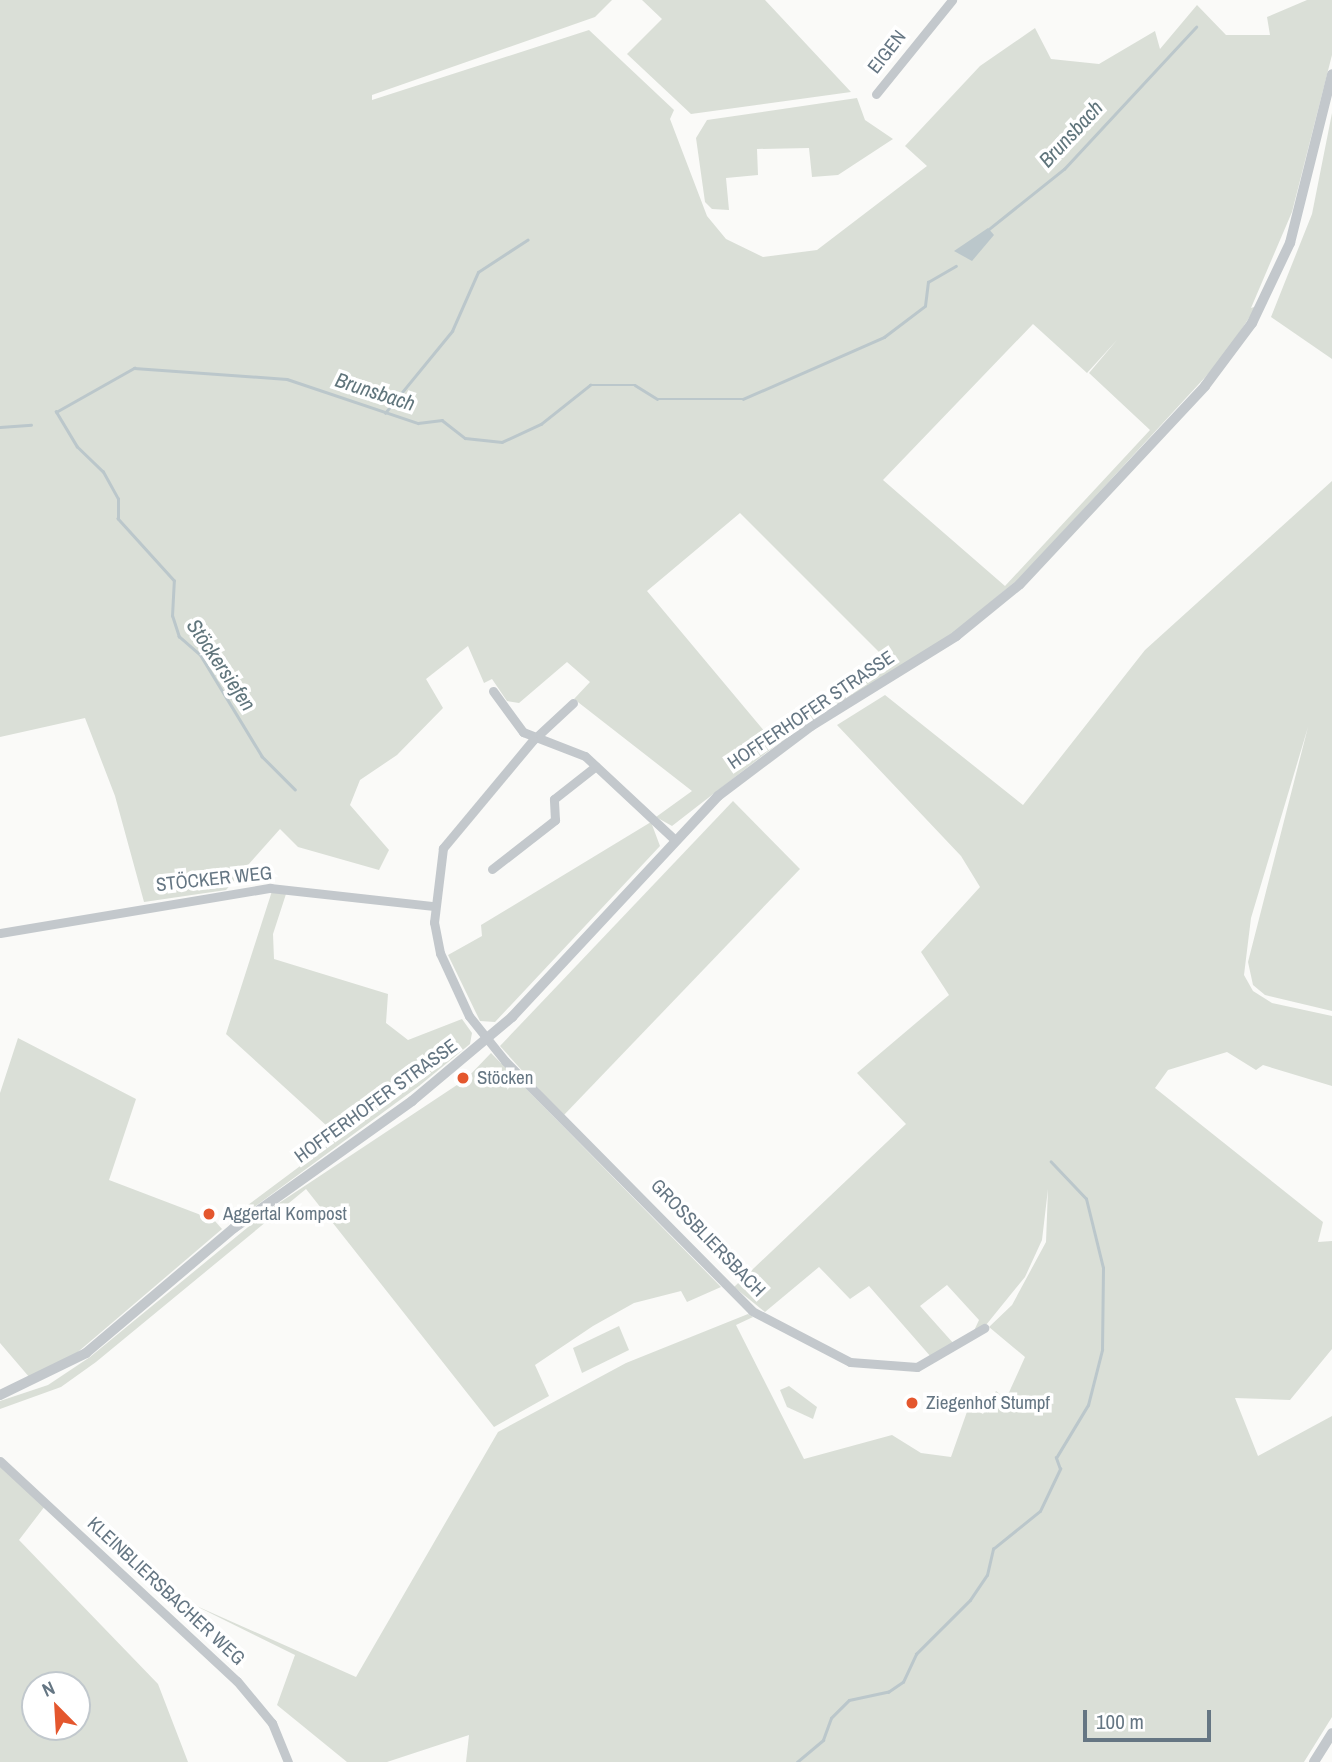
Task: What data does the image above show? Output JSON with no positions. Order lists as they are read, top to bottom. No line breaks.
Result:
{"streets":{"street":["EIGEN","HOFFERHOFER STRASSE","STÖCKER WEG","GROSSBLIERSBACH","KLEINBLIERSBACHER WEG"]},"crossings":[["HOFFERHOFER STRASSE","GROSSBLIERSBACH"]],"water":["Brunsbach","Stöckersiefen"],"places":["Stöcken","Aggertal Kompost","Ziegenhof Stumpf"],"scale_bar":"100 m","north":"top left"}
